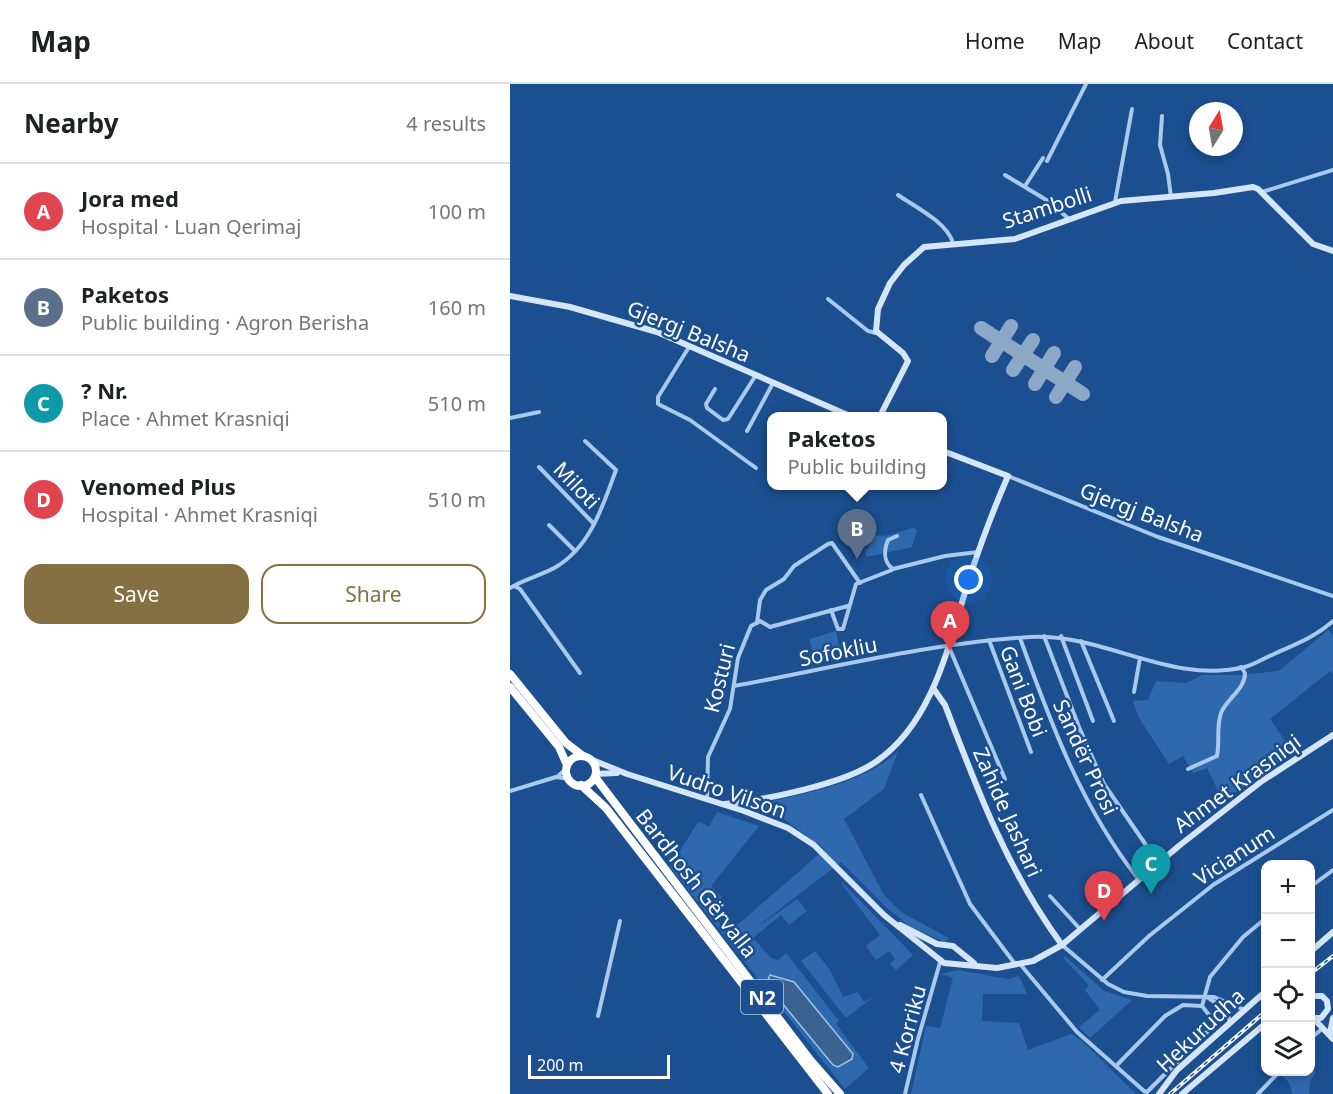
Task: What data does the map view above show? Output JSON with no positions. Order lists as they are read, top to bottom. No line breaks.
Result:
{"streets":{"highway":["Bardhosh Gërvalla","N2"],"street":["Stambolli","Gjergj Balsha","Miloti","Sofokliu","Kosturi","Gani Bobi","Sandër Prosi","Ahmet Krasniqi","Vudro Vilson","Zahide Jashari","Vicianum","4 Korriku","Hekurudha"]},"crossings":[["Sofokliu","Kosturi"],["Sofokliu","Gani Bobi"],["Sofokliu","Sandër Prosi"],["Kosturi","Vudro Vilson"],["Sandër Prosi","Ahmet Krasniqi"],["Ahmet Krasniqi","Vudro Vilson"],["Ahmet Krasniqi","Zahide Jashari"],["Ahmet Krasniqi","4 Korriku"],["Vudro Vilson","4 Korriku"],["Bardhosh Gërvalla","N2"]],"scale_bar":"200 m","north":"top","page":{"header":"Map","nav":["Home","Map","About","Contact"],"heading":["Nearby","4 results"],"list":[{"mark":"A","name":"Jora med","note":"Hospital · Luan Qerimaj","value":"100 m"},{"mark":"B","name":"Paketos","note":"Public building · Agron Berisha","value":"160 m"},{"mark":"C","name":"? Nr.","note":"Place · Ahmet Krasniqi","value":"510 m"},{"mark":"D","name":"Venomed Plus","note":"Hospital · Ahmet Krasniqi","value":"510 m"}],"popup":["Paketos","Public building"],"pins":["B","A","C","D"],"buttons":["Save","Share"],"map_buttons":["+","−"],"scale":"200 m"}}
